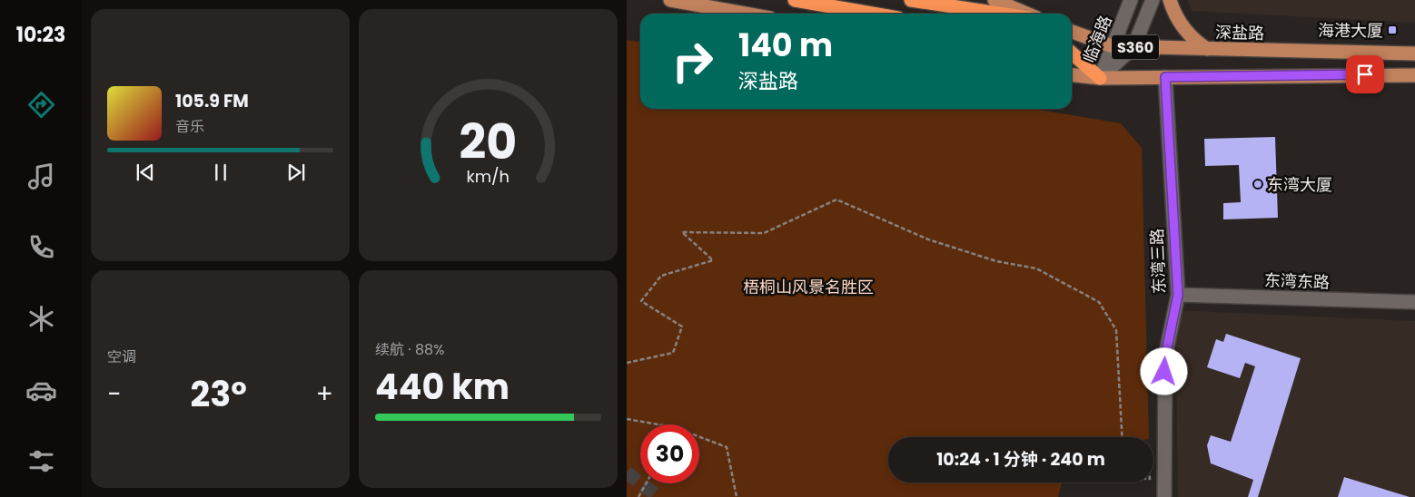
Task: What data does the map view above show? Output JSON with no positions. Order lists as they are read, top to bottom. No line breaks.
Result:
{"streets":{"main road":["深盐路","S360"],"street":["临海路","东湾三路","东湾东路"]},"crossings":[["深盐路","临海路"],["临海路","S360"],["S360","东湾三路"],["东湾三路","东湾东路"]],"parks":["梧桐山风景名胜区"],"places":{"transit":["海港大厦"],"other":["东湾大厦"]},"page":{"tabs":"10:23","turn":["140 m","深盐路"],"song":["105.9 FM","音乐"],"tile":["空调",["续航 · 88%","440 km"]],"heat":["−","23°","+"],"limit":"30","trip":"10:24 · 1 分钟 · 240 m","gauge":["20","km/h"]}}
